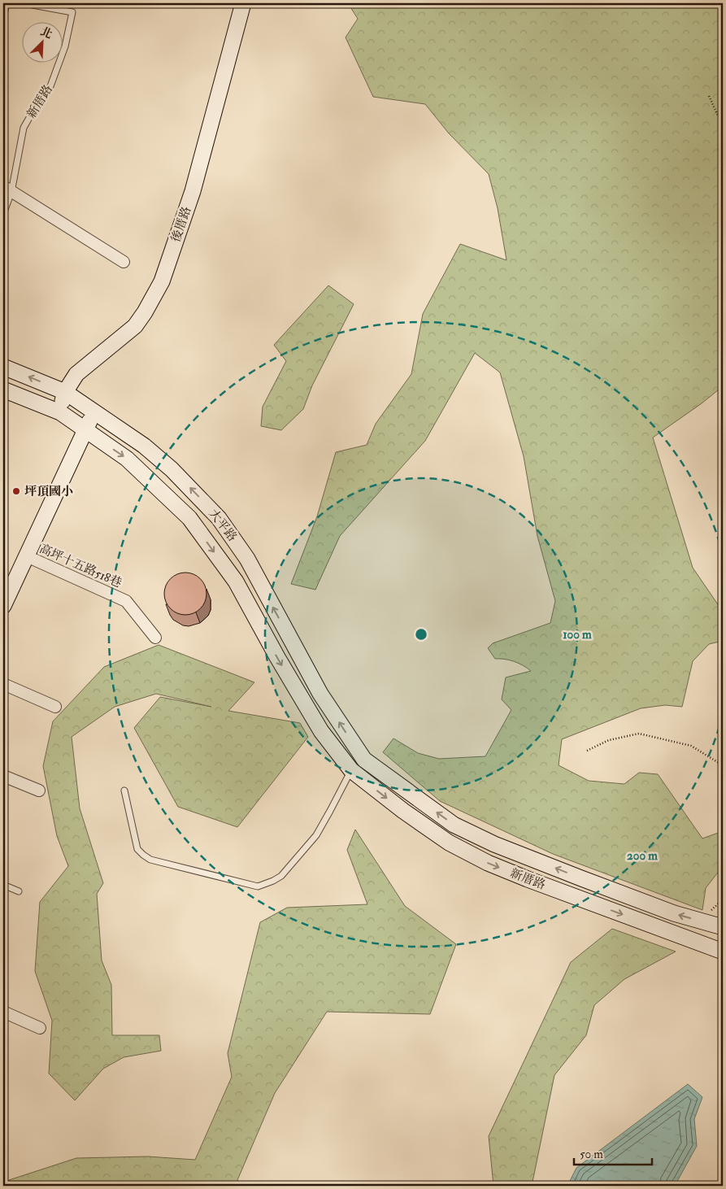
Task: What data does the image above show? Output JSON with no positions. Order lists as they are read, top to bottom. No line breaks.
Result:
{"streets":{"street":["新厝路","後厝路","大平路","高坪十五路518巷"]},"crossings":[["新厝路","大平路"],["後厝路","大平路"]],"places":["坪頂國小"],"scale_bar":"50 m","north":"top right","rings":["100 m","200 m"]}
